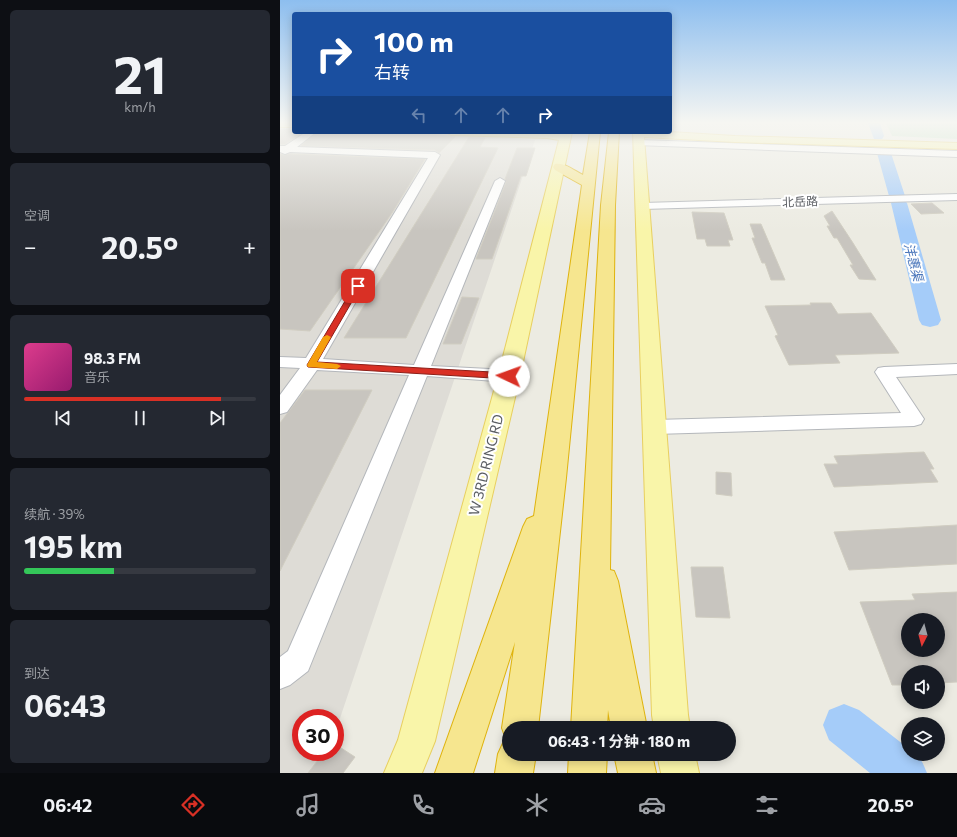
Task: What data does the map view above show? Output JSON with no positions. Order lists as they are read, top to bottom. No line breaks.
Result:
{"streets":{"main road":["W 3RD RING RD"],"street":["北岳路"]},"water":["沣惠渠"],"north":"bottom","page":{"tile":[["21","km/h"],"空调",["续航 · 39%","195 km"],["到达","06:43"]],"turn":["100 m","右转"],"heat":["−","20.5°","+"],"song":["98.3 FM","音乐"],"limit":"30","trip":"06:43 · 1 分钟 · 180 m","tabs":["06:42","20.5°"]}}
